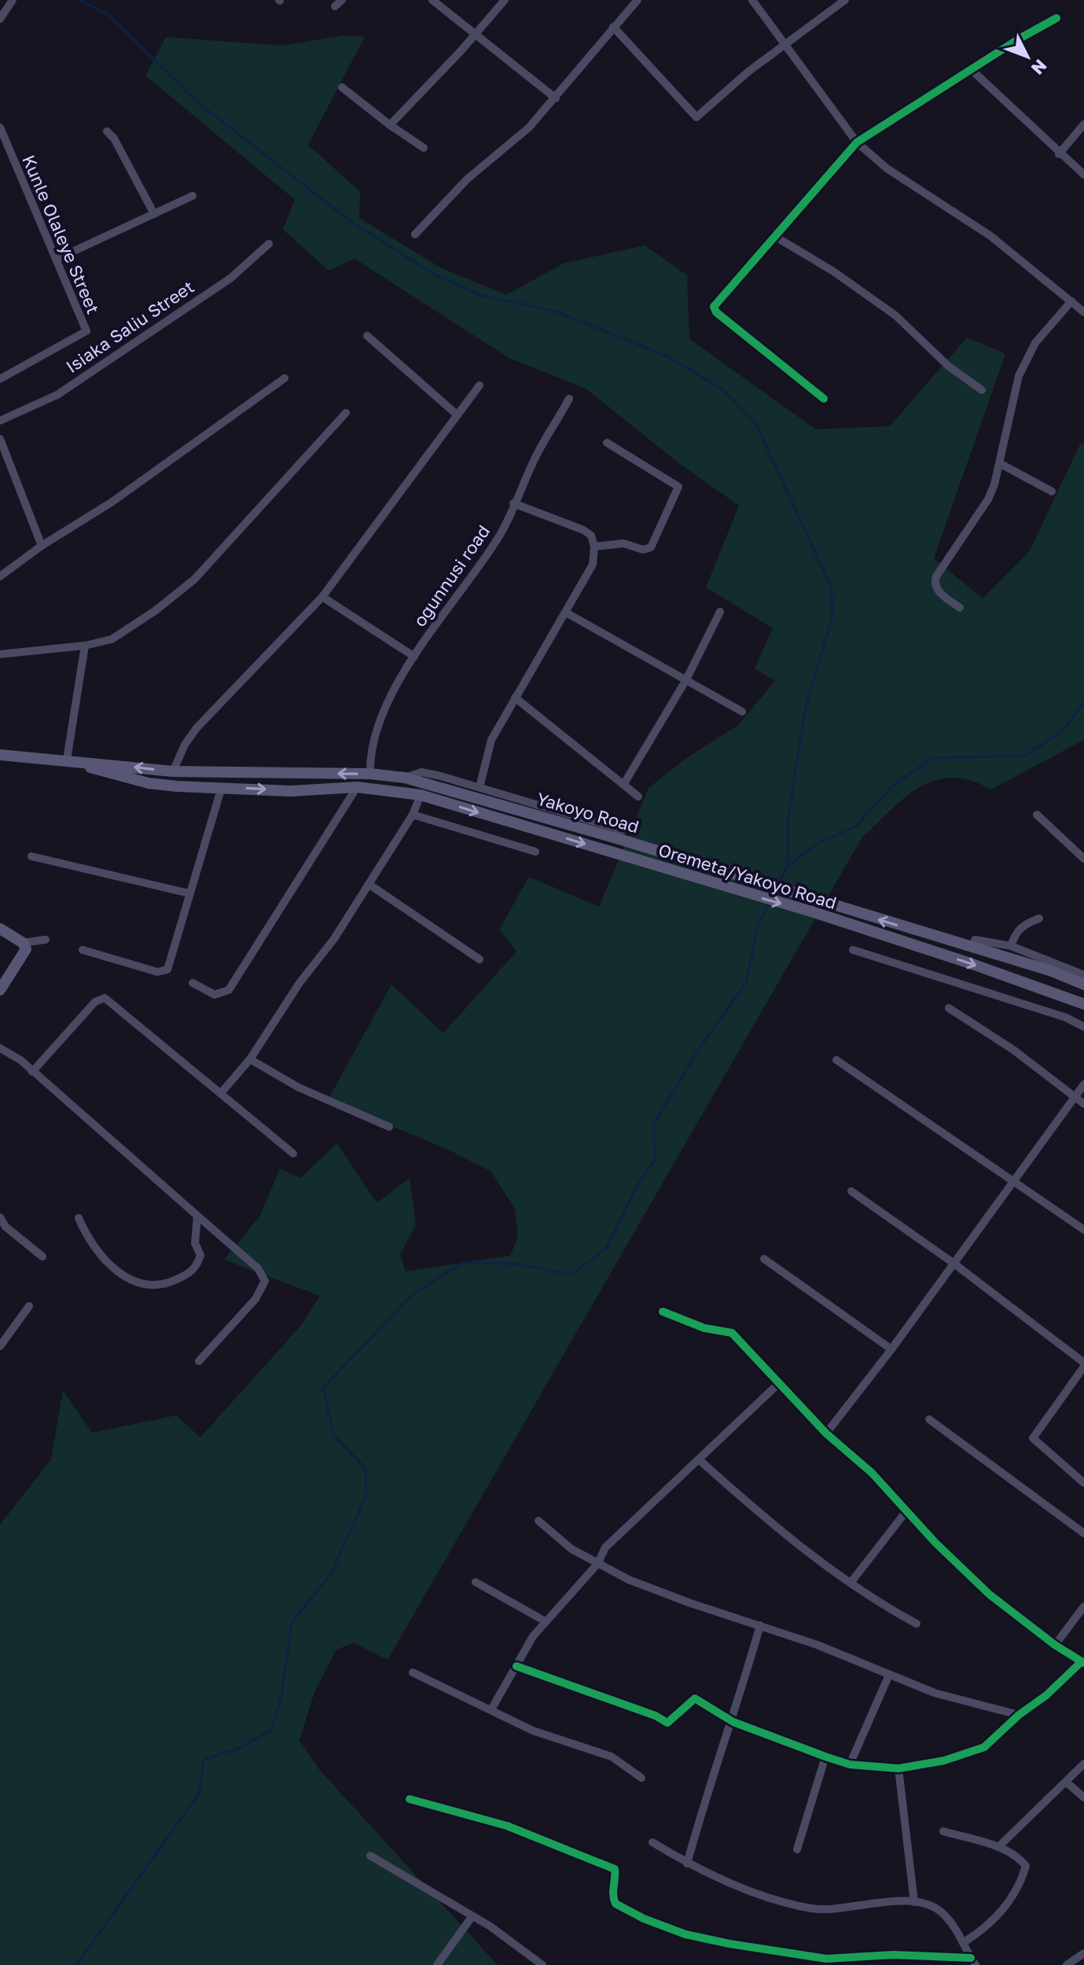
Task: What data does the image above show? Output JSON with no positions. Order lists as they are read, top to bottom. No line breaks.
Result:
{"streets":{"main road":["Yakoyo Road","Oremeta/Yakoyo Road"],"street":["Kunle Olaleye Street","Isiaka Saliu Street","ogunnusi road"]},"crossings":[["ogunnusi road","Yakoyo Road"],["Yakoyo Road","Oremeta/Yakoyo Road"]],"one_way":["Yakoyo Road","Oremeta/Yakoyo Road"],"north":"bottom right"}
